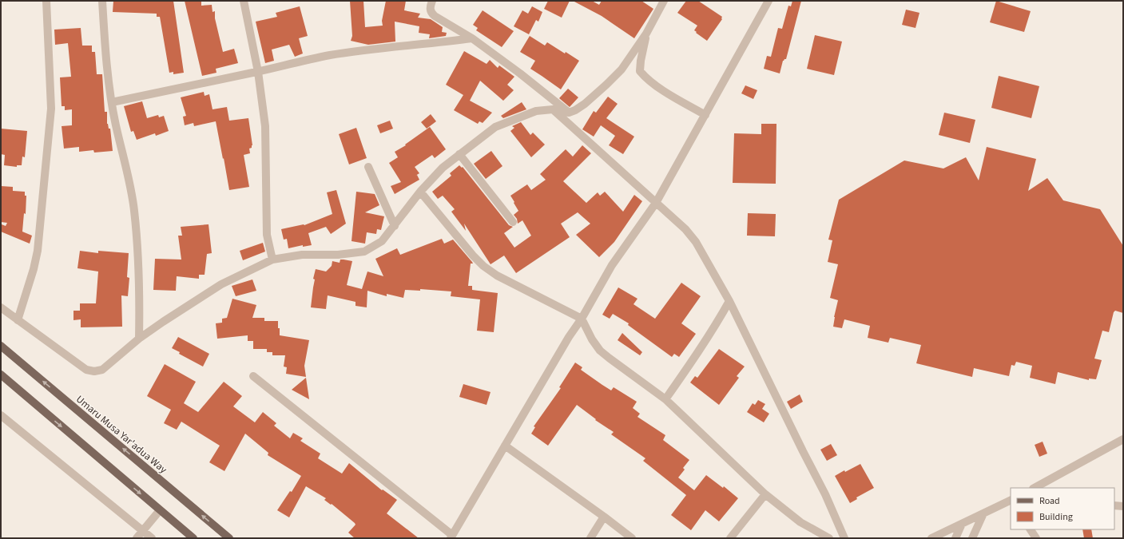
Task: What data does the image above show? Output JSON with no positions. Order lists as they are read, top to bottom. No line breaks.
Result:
{"streets":{"main road":["Umaru Musa Yar'adua Way"]},"legend":["Road","Building"]}
